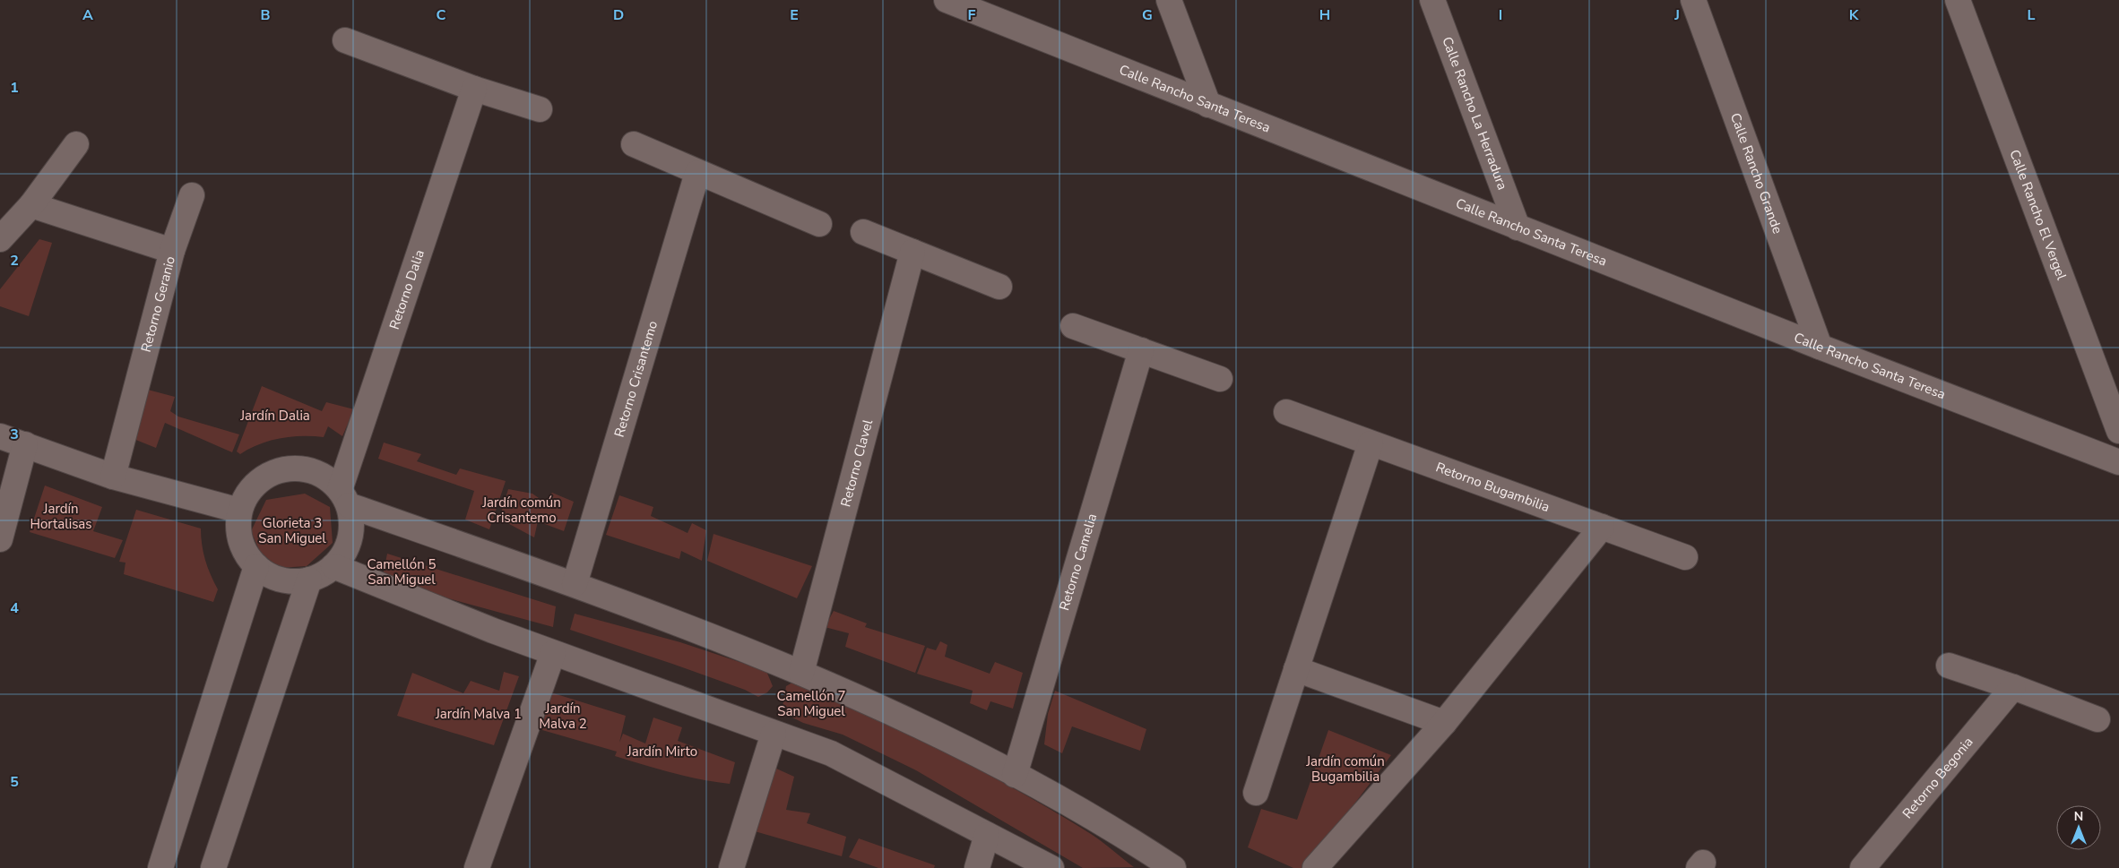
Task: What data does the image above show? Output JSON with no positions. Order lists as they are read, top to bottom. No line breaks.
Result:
{"streets":{"street":["Calle Rancho Santa Teresa","Calle Rancho La Herradura","Calle Rancho Grande","Calle Rancho El Vergel","Retorno Dalia","Retorno Geranio","Retorno Crisantemo","Retorno Clavel","Retorno Bugambilia","Retorno Camelia","Retorno Begonia"]},"crossings":[["Calle Rancho Santa Teresa","Calle Rancho La Herradura"],["Calle Rancho Santa Teresa","Calle Rancho Grande"]],"parks":["Jardín Dalia","Jardín común Crisantemo","Jardín Hortalisas","Glorieta 3 San Miguel","Camellón 5 San Miguel","Camellón 7 San Miguel","Jardín Malva 2","Jardín Malva 1","Jardín Mirto","Jardín común Bugambilia"],"north":"top","grid":{"columns":["A","B","C","D","E","F","G","H","I","J","K","L"],"rows":["1","2","3","4","5"]}}
